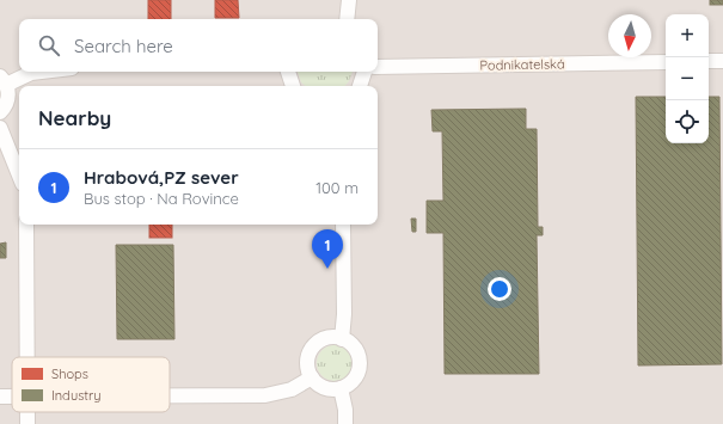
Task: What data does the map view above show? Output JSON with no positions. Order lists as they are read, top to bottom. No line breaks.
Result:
{"streets":{"street":["Podnikatelská"]},"legend":["Shops","Industry"],"north":"bottom","page":{"map_buttons":["+","−"],"search":"Search here","heading":"Nearby","list":[{"mark":"1","name":"Hrabová,PZ sever","note":"Bus stop · Na Rovince","value":"100 m"}],"pins":"1"}}
